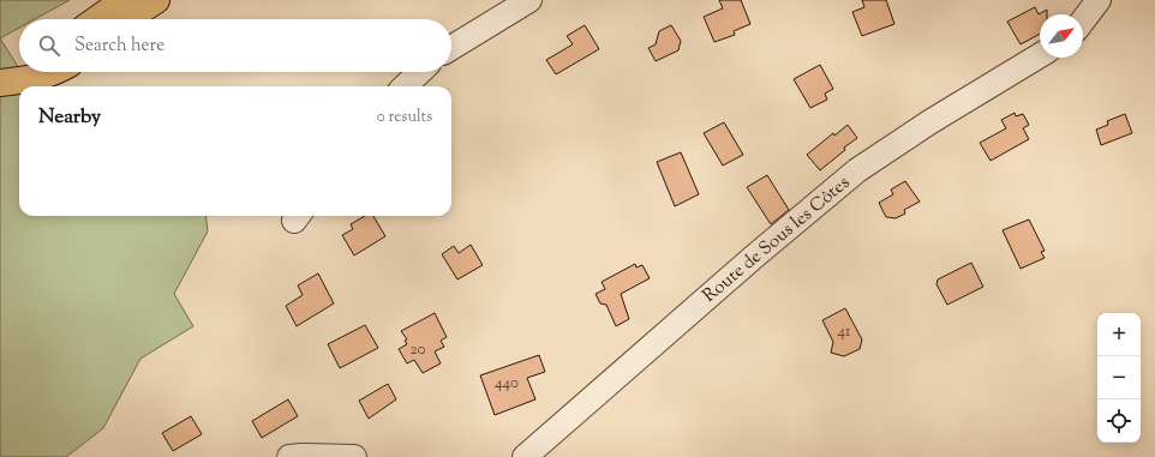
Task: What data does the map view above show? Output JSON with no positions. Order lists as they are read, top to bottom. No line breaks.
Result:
{"streets":{"street":["Route de Sous les Côtes"]},"house_numbers":["41","20","440"],"north":"top right","page":{"search":"Search here","heading":["Nearby","0 results"],"map_buttons":["+","−"]}}
